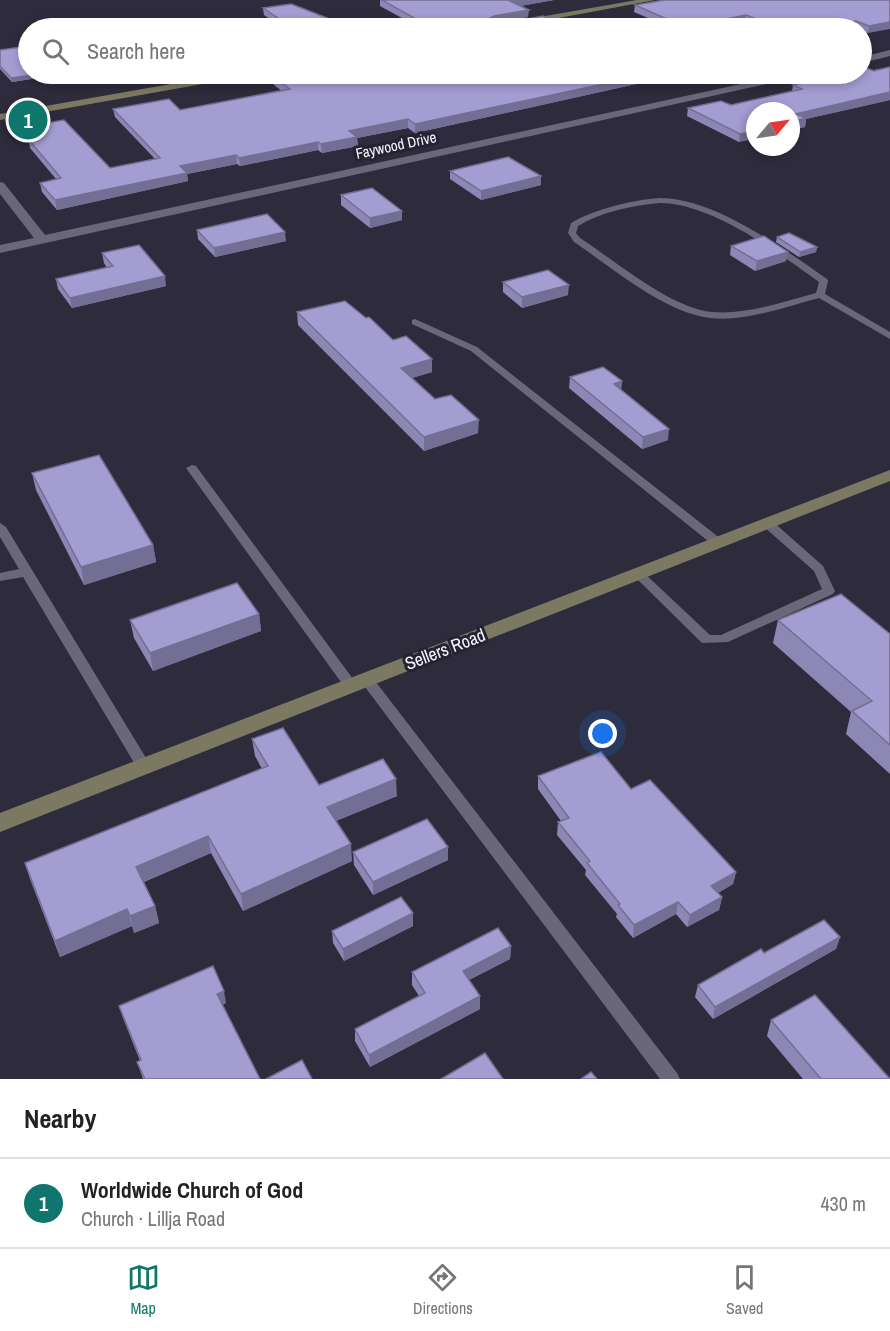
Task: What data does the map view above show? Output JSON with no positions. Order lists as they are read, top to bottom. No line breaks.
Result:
{"streets":{"street":["Faywood Drive","Sellers Road"]},"north":"top right","page":{"search":"Search here","pins":"1","heading":"Nearby","list":[{"mark":"1","name":"Worldwide Church of God","note":"Church · Lillja Road","value":"430 m"}],"nav":["Map","Directions","Saved"]}}
